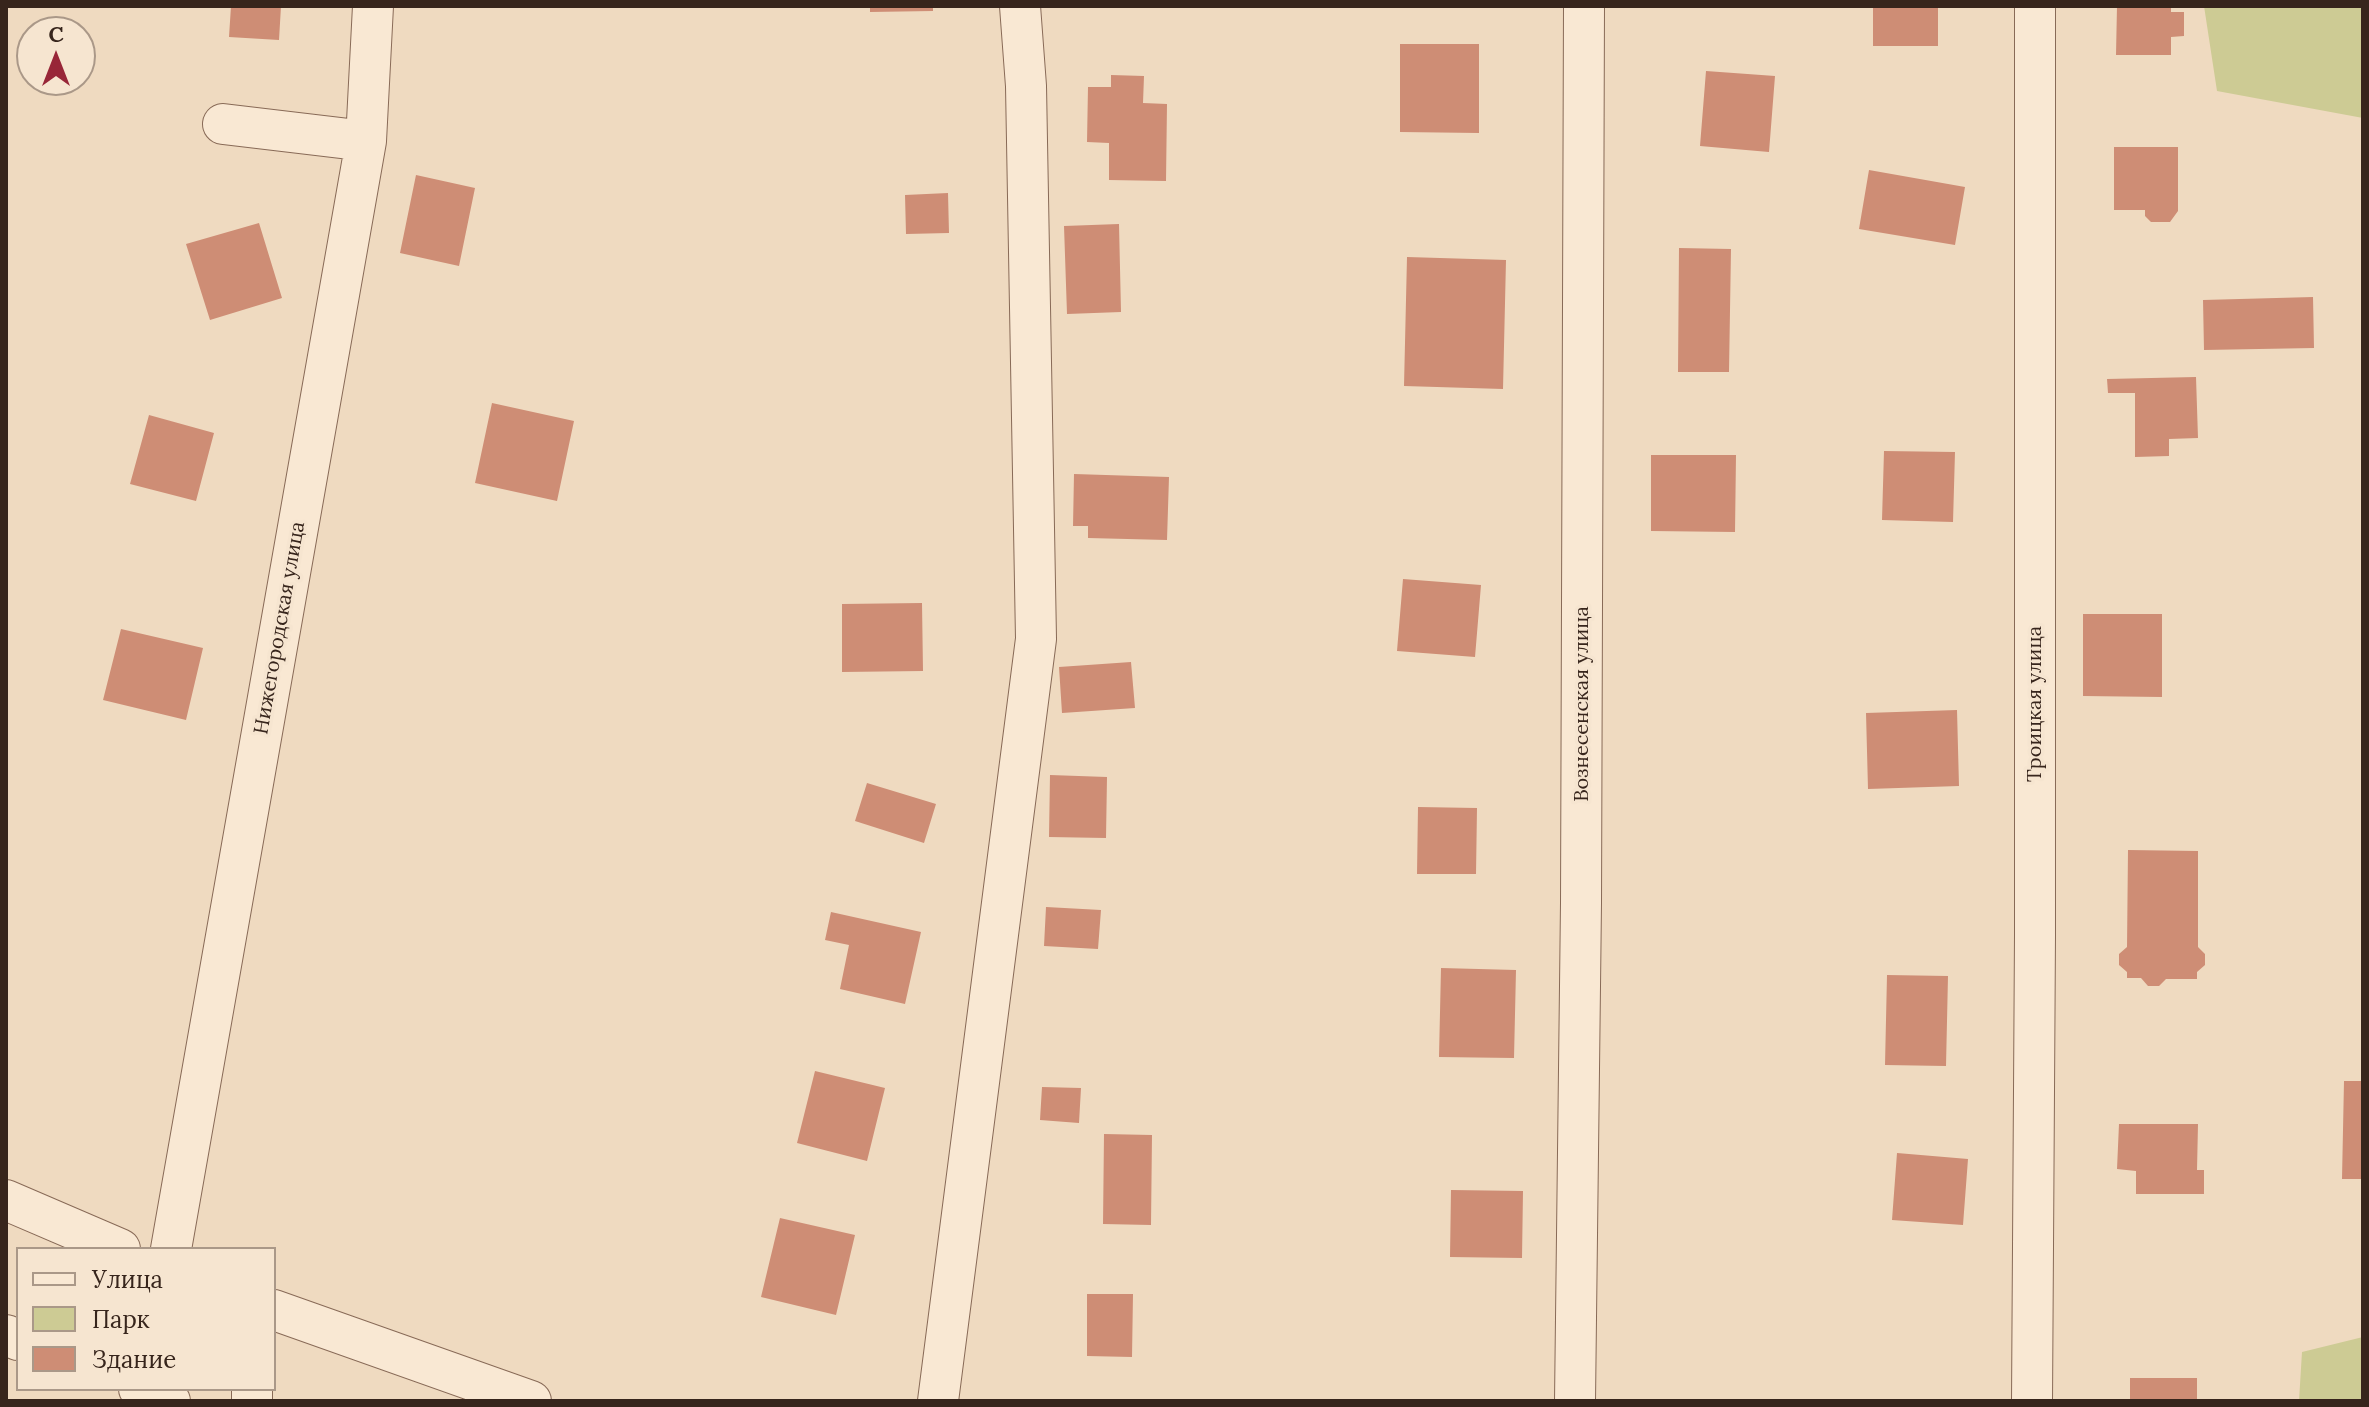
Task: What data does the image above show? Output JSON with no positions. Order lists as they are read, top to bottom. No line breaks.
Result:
{"streets":{"street":["Нижегородская улица","Вознесенская улица","Троицкая улица"]},"legend":["Улица","Парк","Здание"],"north":"top"}
